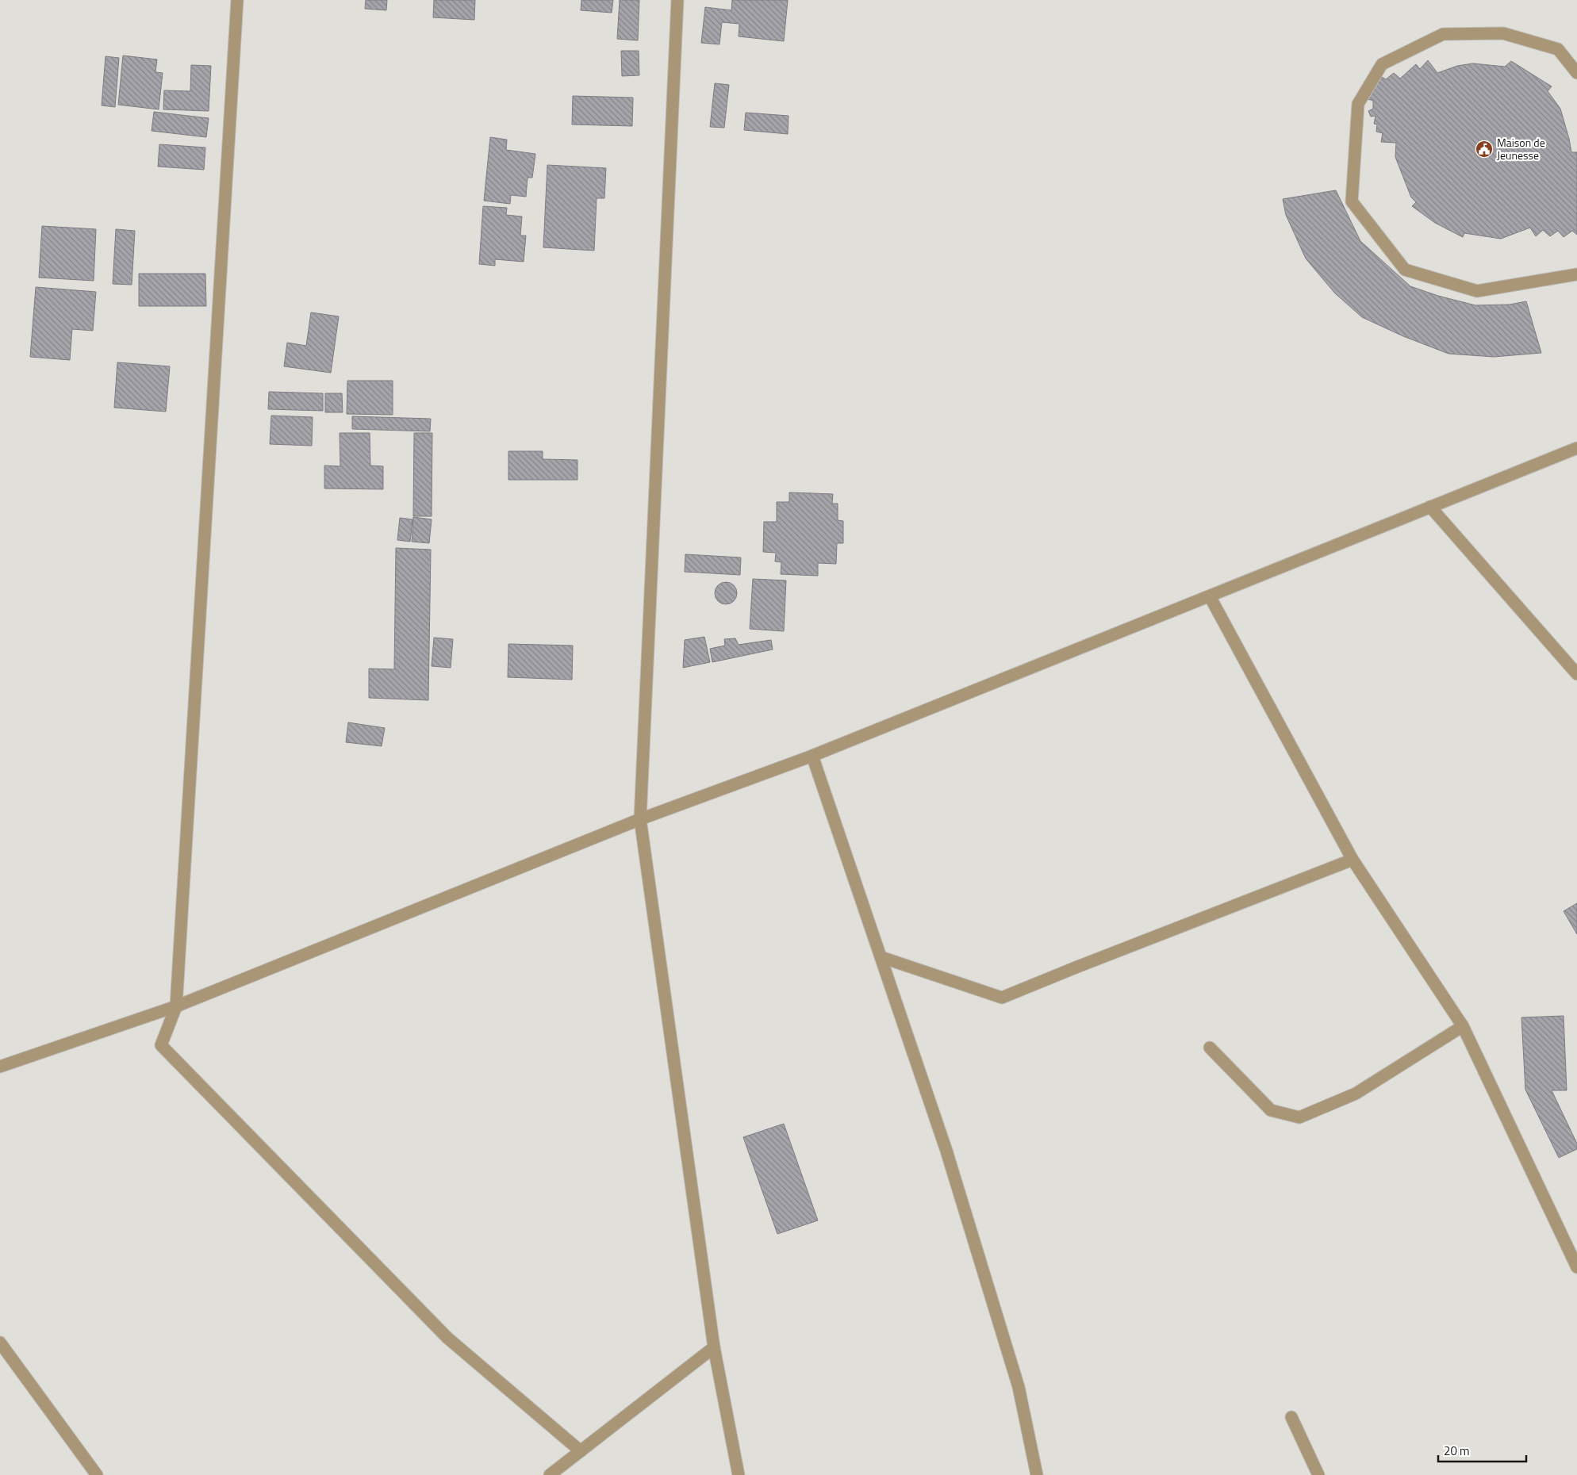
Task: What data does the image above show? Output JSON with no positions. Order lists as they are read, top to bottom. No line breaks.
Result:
{"places":{"public building":["Maison de Jeunesse"]},"scale_bar":"20 m"}
